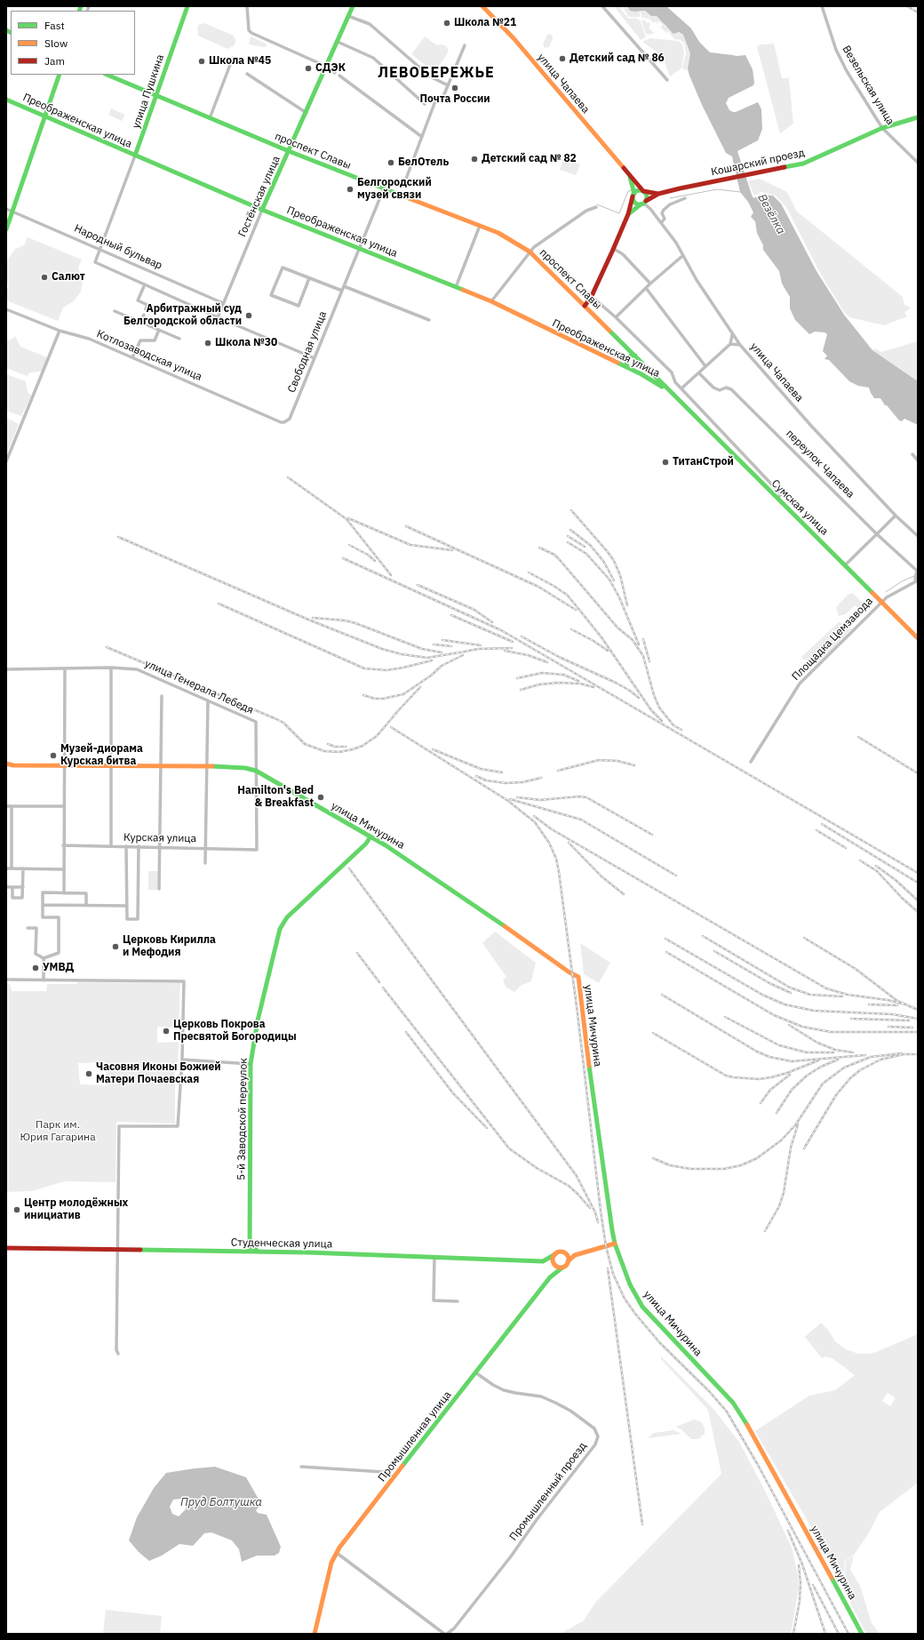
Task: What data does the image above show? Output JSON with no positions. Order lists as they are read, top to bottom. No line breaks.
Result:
{"streets":{"main road":["улица Чапаева","улица Пушкина","Преображенская улица","проспект Славы","Кошарский проезд","Гостёнская улица","Сумская улица","улица Мичурина","5-й Заводской переулок","Студенческая улица","Промышленная улица"],"street":["Везельская улица","Народный бульвар","Свободная улица","Котлозаводская улица","переулок Чапаева","Площадка Цемзавода","улица Генерала Лебедя","Курская улица","Промышленный проезд"]},"crossings":[["улица Чапаева","Кошарский проезд"],["Везельская улица","Кошарский проезд"],["улица Пушкина","Преображенская улица"],["улица Пушкина","проспект Славы"],["улица Пушкина","Народный бульвар"],["Преображенская улица","проспект Славы"],["Преображенская улица","Гостёнская улица"],["Преображенская улица","Свободная улица"],["Преображенская улица","Сумская улица"],["проспект Славы","Кошарский проезд"],["проспект Славы","Гостёнская улица"],["проспект Славы","Свободная улица"],["проспект Славы","Сумская улица"],["Гостёнская улица","Народный бульвар"],["Свободная улица","Котлозаводская улица"],["переулок Чапаева","Площадка Цемзавода"],["Сумская улица","Площадка Цемзавода"],["улица Генерала Лебедя","улица Мичурина"],["улица Генерала Лебедя","Курская улица"],["улица Мичурина","Курская улица"],["улица Мичурина","5-й Заводской переулок"],["5-й Заводской переулок","Студенческая улица"],["Студенческая улица","Промышленная улица"],["Промышленная улица","Промышленный проезд"]],"districts":["ЛЕВОБЕРЕЖЬЕ"],"water":["Везёлка","Пруд Болтушка"],"parks":["Парк им. Юрия Гагарина"],"places":["Школа №21","Детский сад № 86","Школа №45","СДЭК","Почта России","Детский сад № 82","БелОтель","Белгородский музей связи","Салют","Арбитражный суд Белгородской области","Школа №30","ТитанСтрой","Музей-диорама Курская битва","Hamilton's Bed & Breakfast","Церковь Кирилла и Мефодия","УМВД","Церковь Покрова Пресвятой Богородицы","Часовня Иконы Божией Матери Почаевская","Центр молодёжных инициатив"],"legend":["Fast","Slow","Jam"]}
